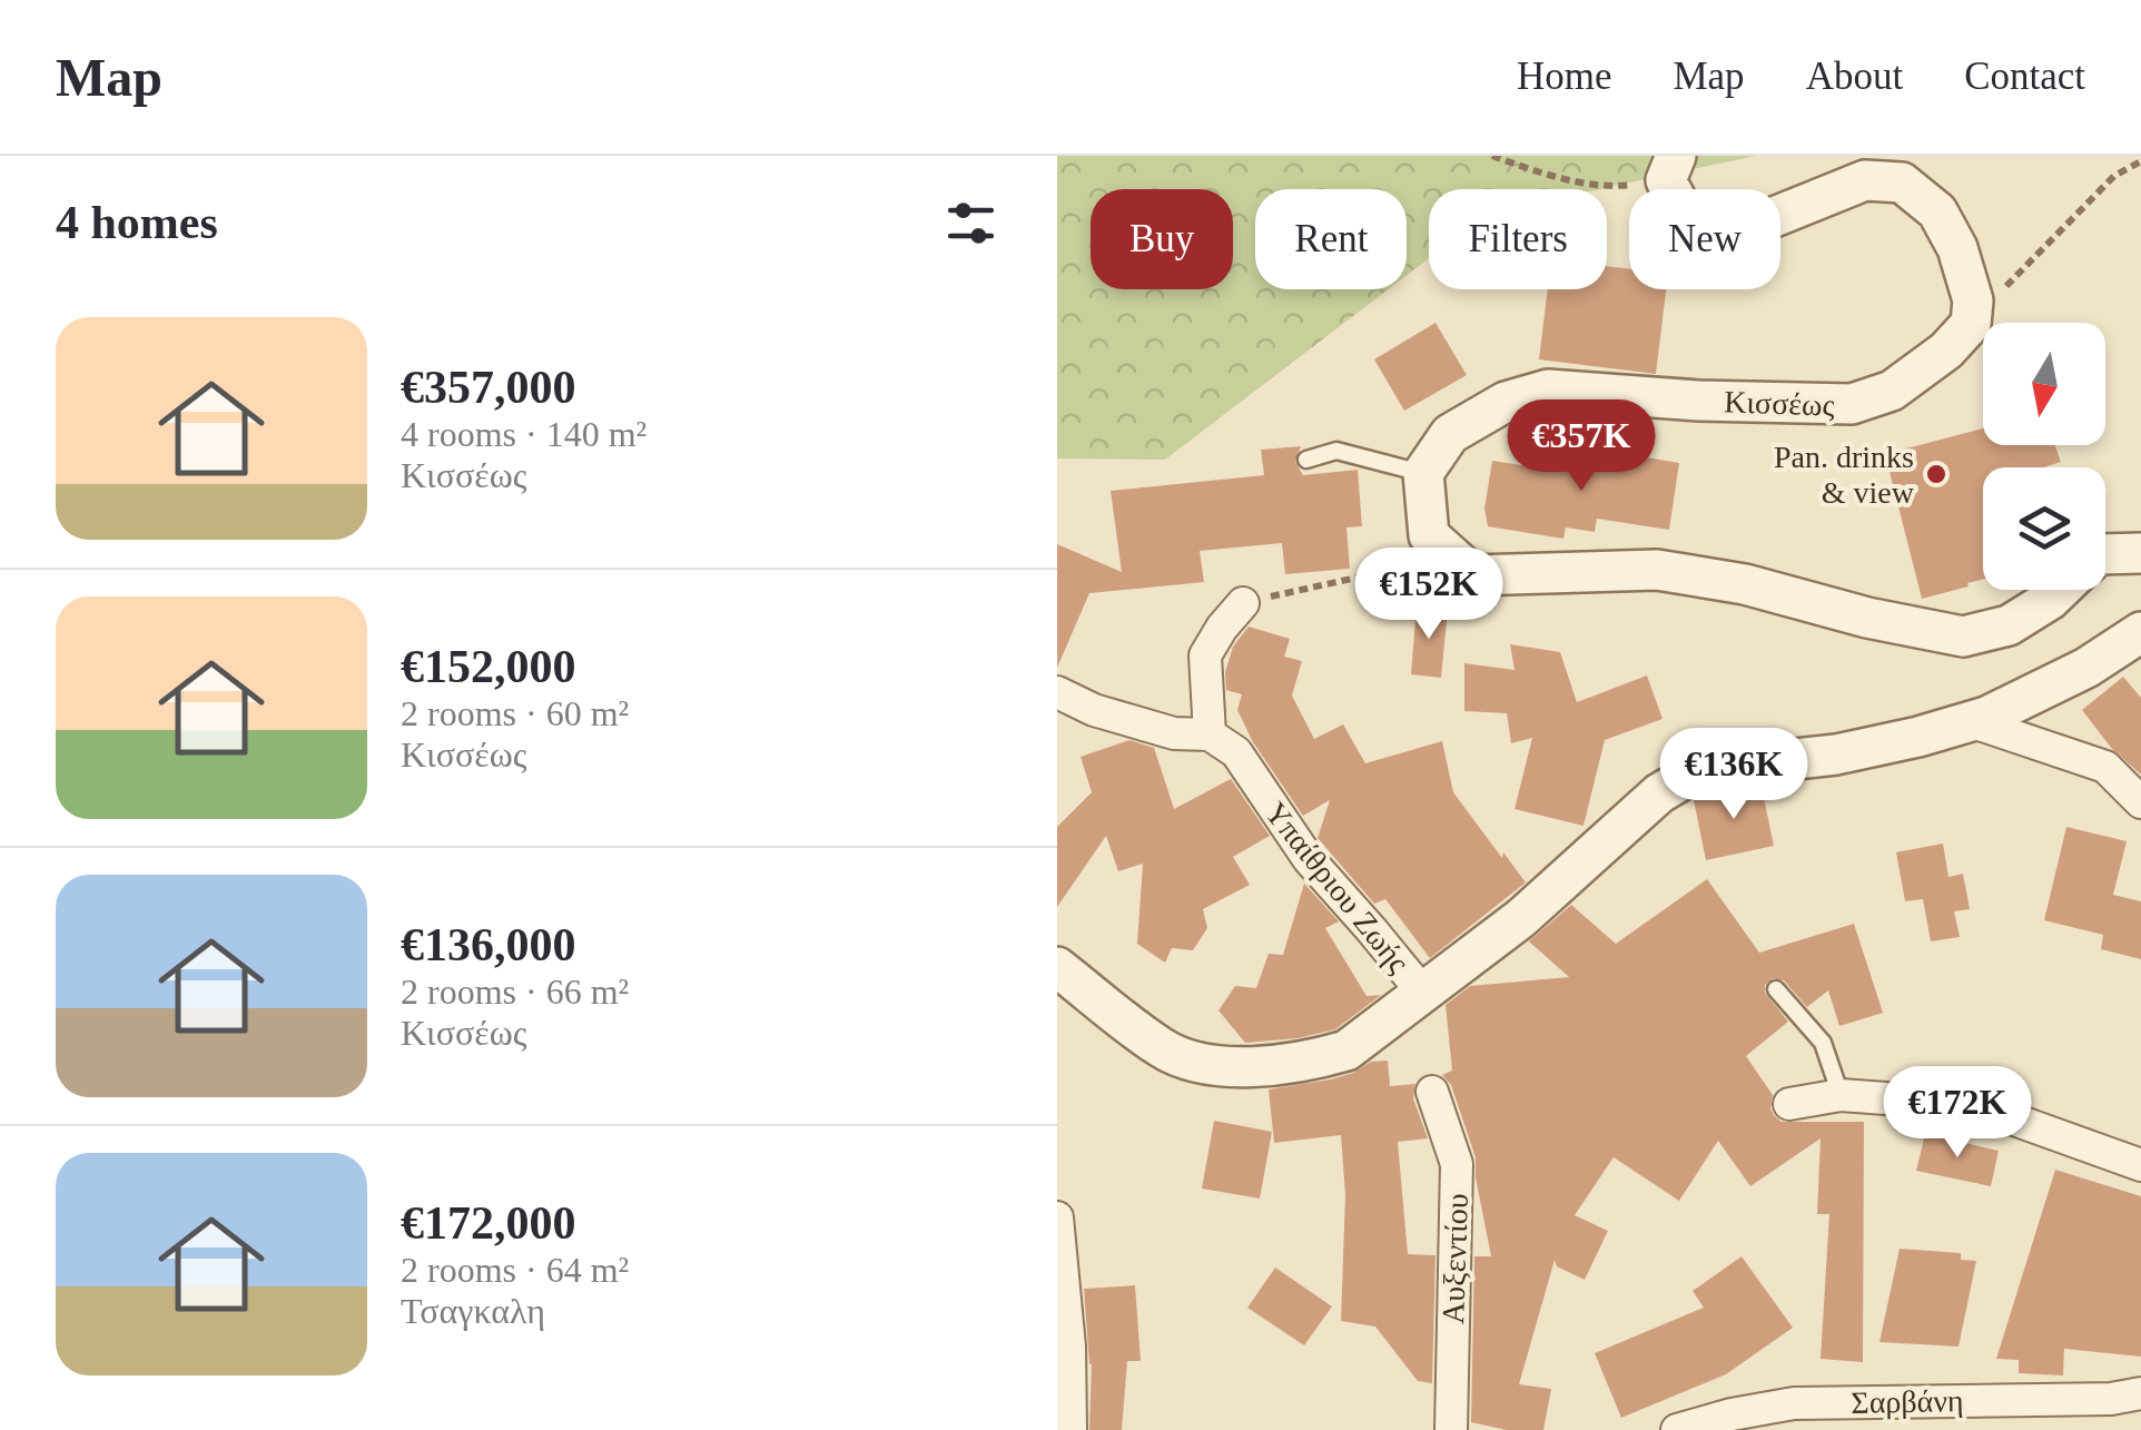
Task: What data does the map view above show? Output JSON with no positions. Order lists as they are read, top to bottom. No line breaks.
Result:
{"streets":{"street":["Κισσέως","Υπαίθριου Ζωής","Αυξεντίου","Σαρβάνη"]},"places":["Pan. drinks & view"],"north":"bottom","page":{"header":"Map","nav":["Home","Map","About","Contact"],"heading":"4 homes","chip":["Buy","Rent","Filters","New"],"list":[{"name":"€357,000","note":"4 rooms · 140 m² · Κισσέως"},{"name":"€152,000","note":"2 rooms · 60 m² · Κισσέως"},{"name":"€136,000","note":"2 rooms · 66 m² · Κισσέως"},{"name":"€172,000","note":"2 rooms · 64 m² · Τσαγκαλη"}],"price":["€357K","€152K","€136K","€172K"]}}
